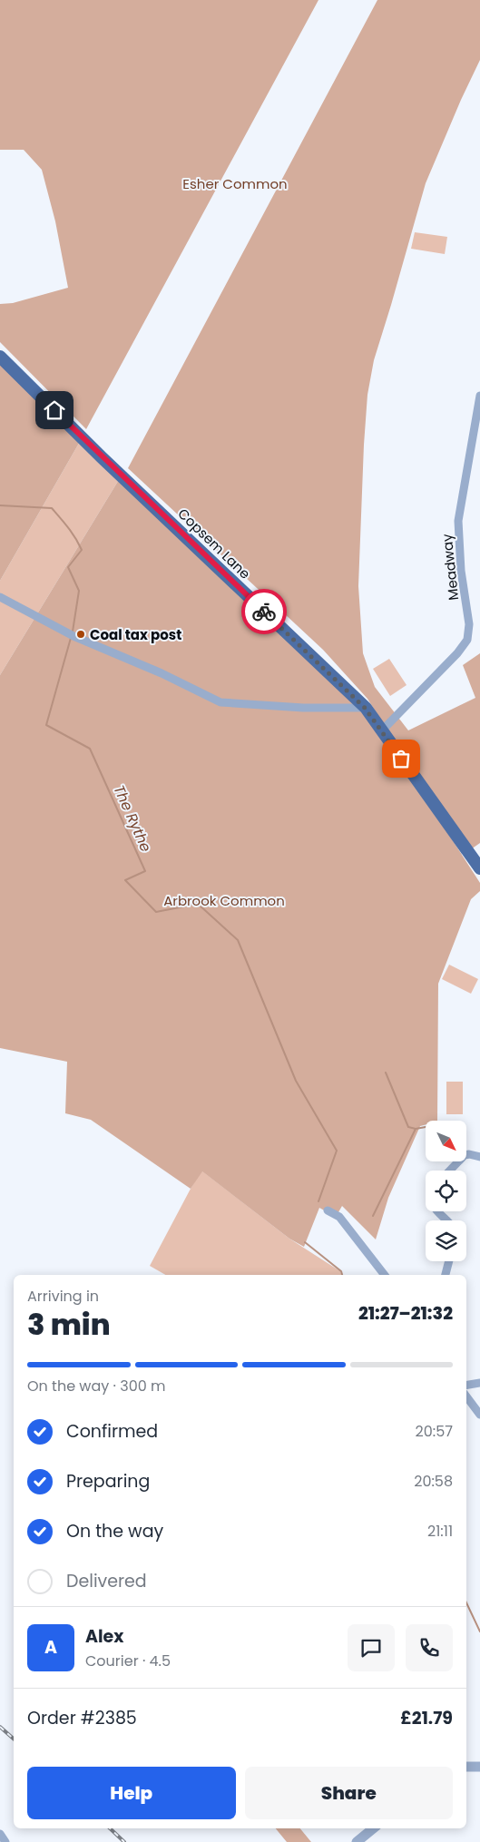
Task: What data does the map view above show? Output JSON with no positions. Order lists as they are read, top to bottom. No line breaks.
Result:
{"streets":{"main road":["Copsem Lane"],"street":["Meadway"]},"crossings":[["Copsem Lane","Meadway"]],"water":["The Rythe"],"parks":["Esher Common","Arbrook Common"],"places":["Coal tax post"],"north":"bottom right","page":{"heading":["3 min","Arriving in","21:27–21:32"],"panel":["Alex","Courier · 4.5","Order #2385","£21.79"],"bar":"On the way · 300 m","list":[["Confirmed","20:57"],["Preparing","20:58"],["On the way","21:11"],"Delivered"],"round":"A","buttons":["Help","Share"]}}
